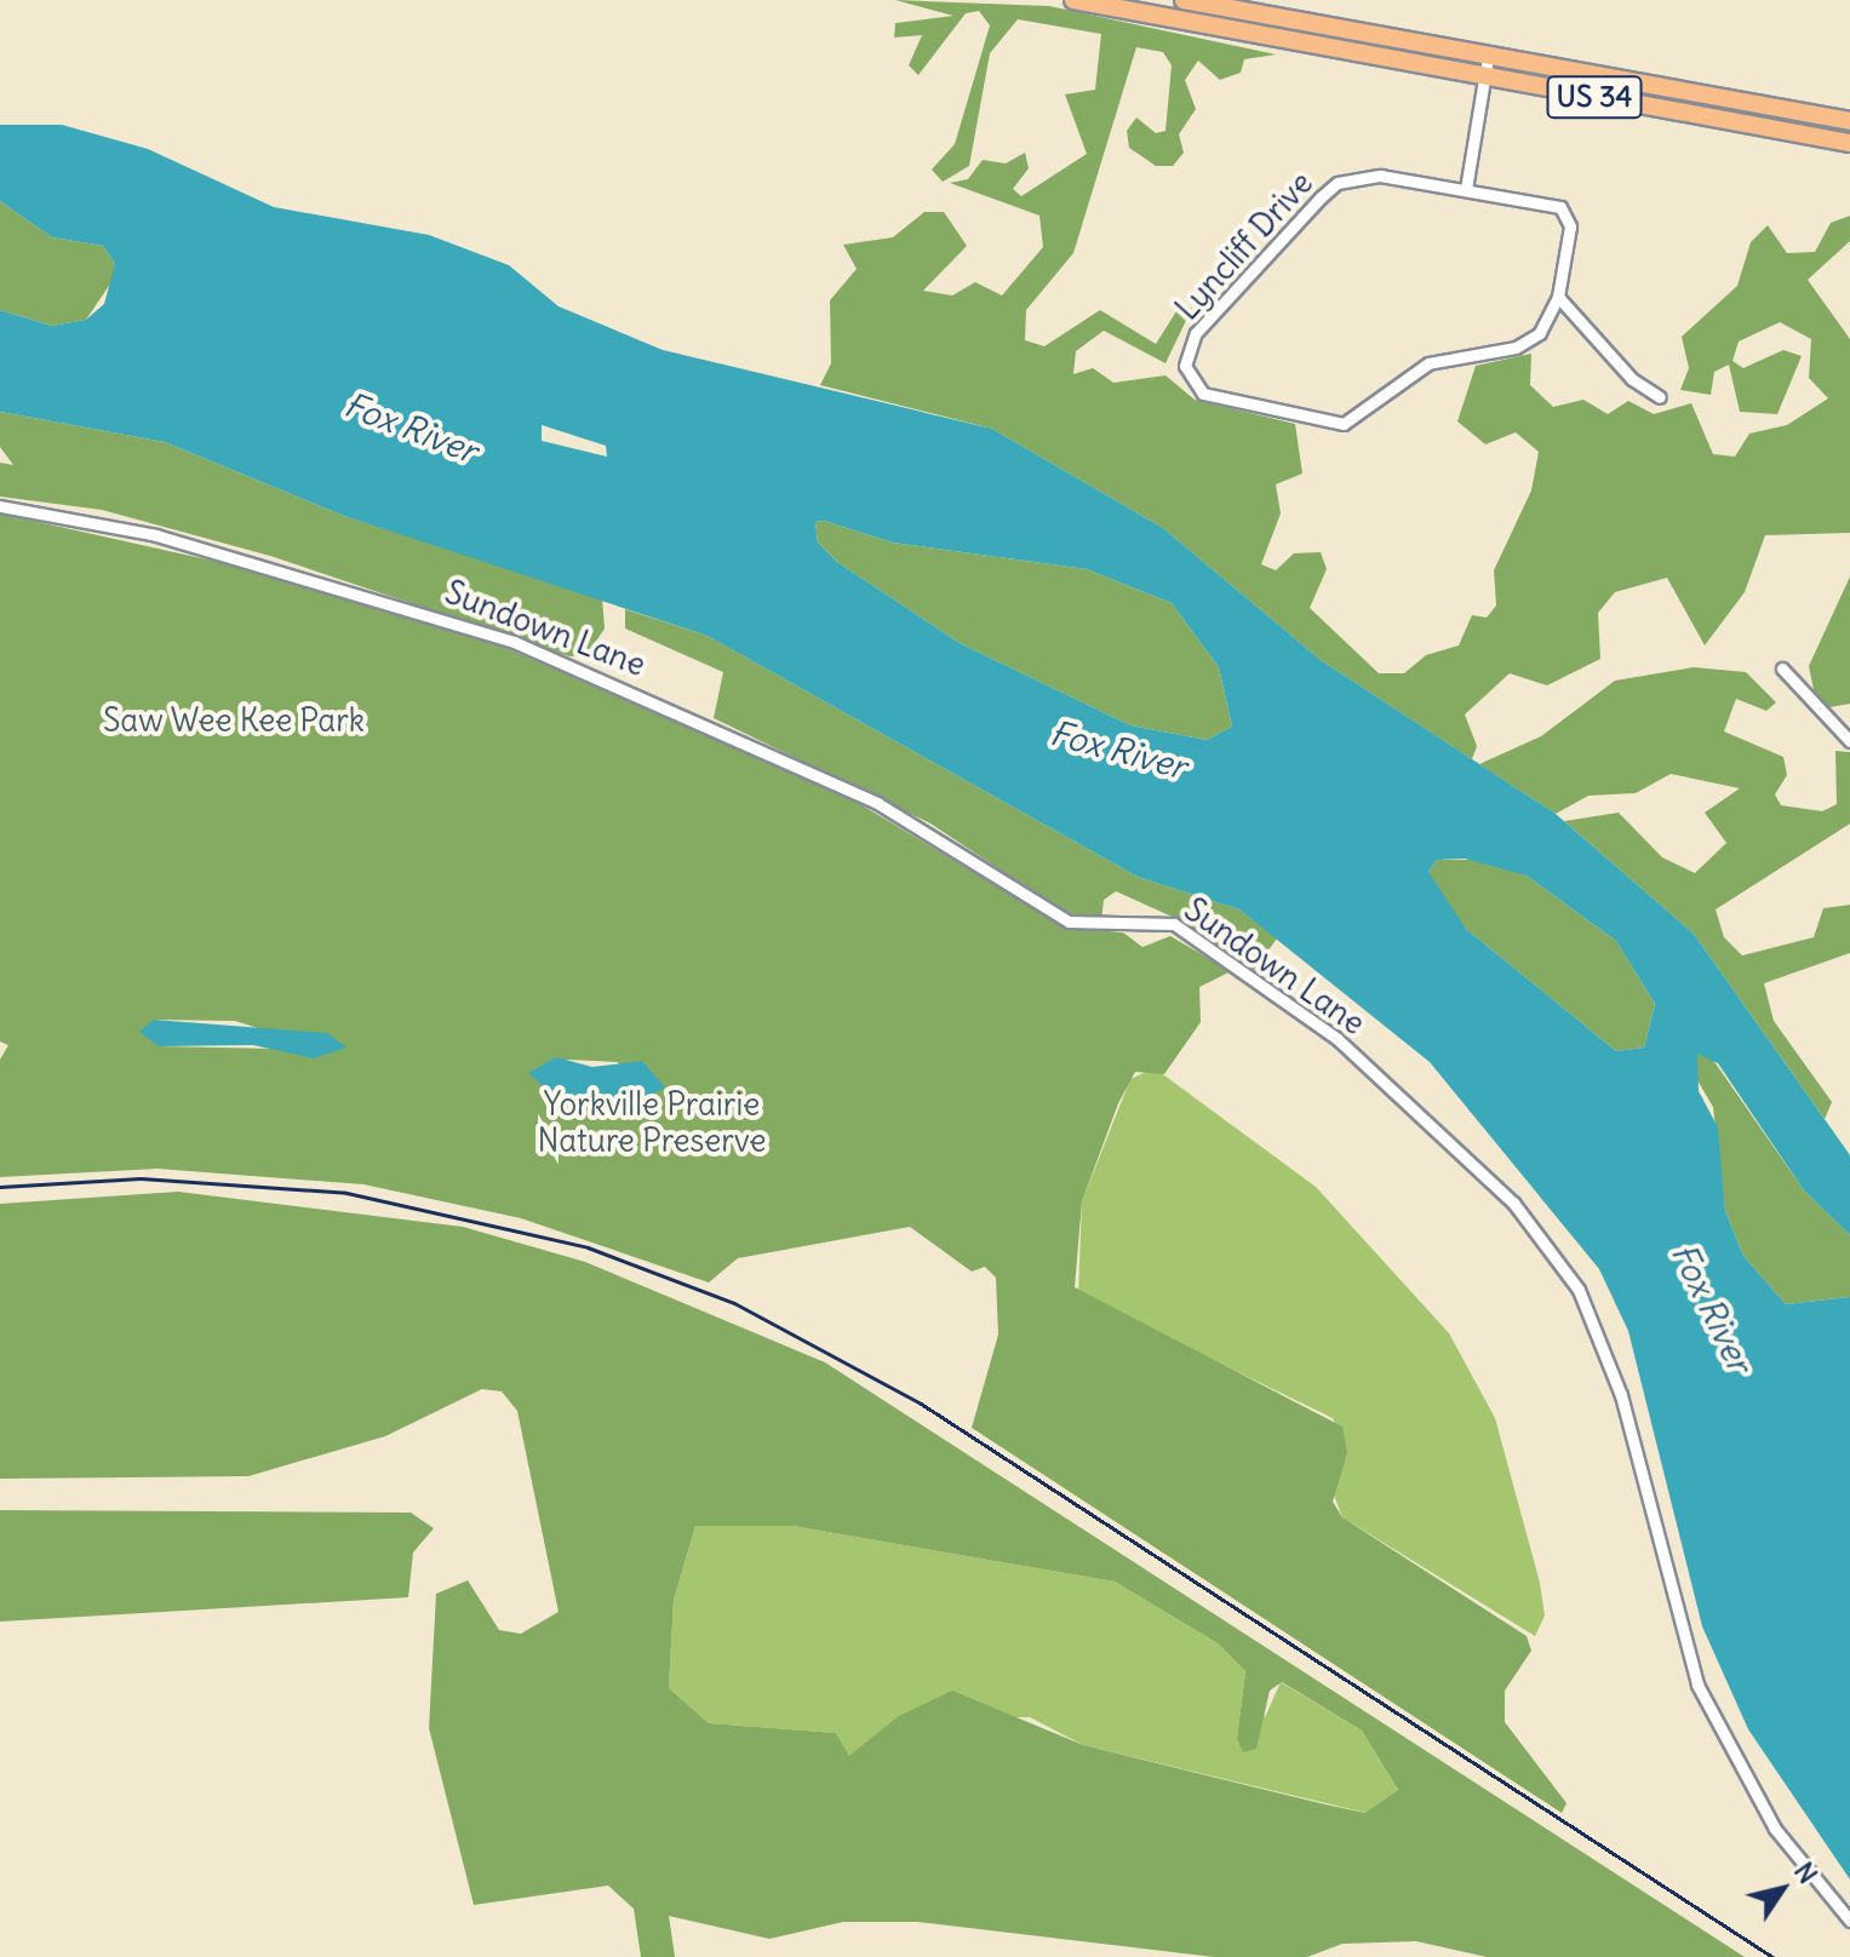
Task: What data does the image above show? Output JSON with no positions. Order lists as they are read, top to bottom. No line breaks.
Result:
{"streets":{"main road":["US 34"],"street":["Lyncliff Drive","Sundown Lane"]},"water":["Fox River"],"parks":["Saw Wee Kee Park","Yorkville Prairie Nature Preserve"],"north":"top right"}
